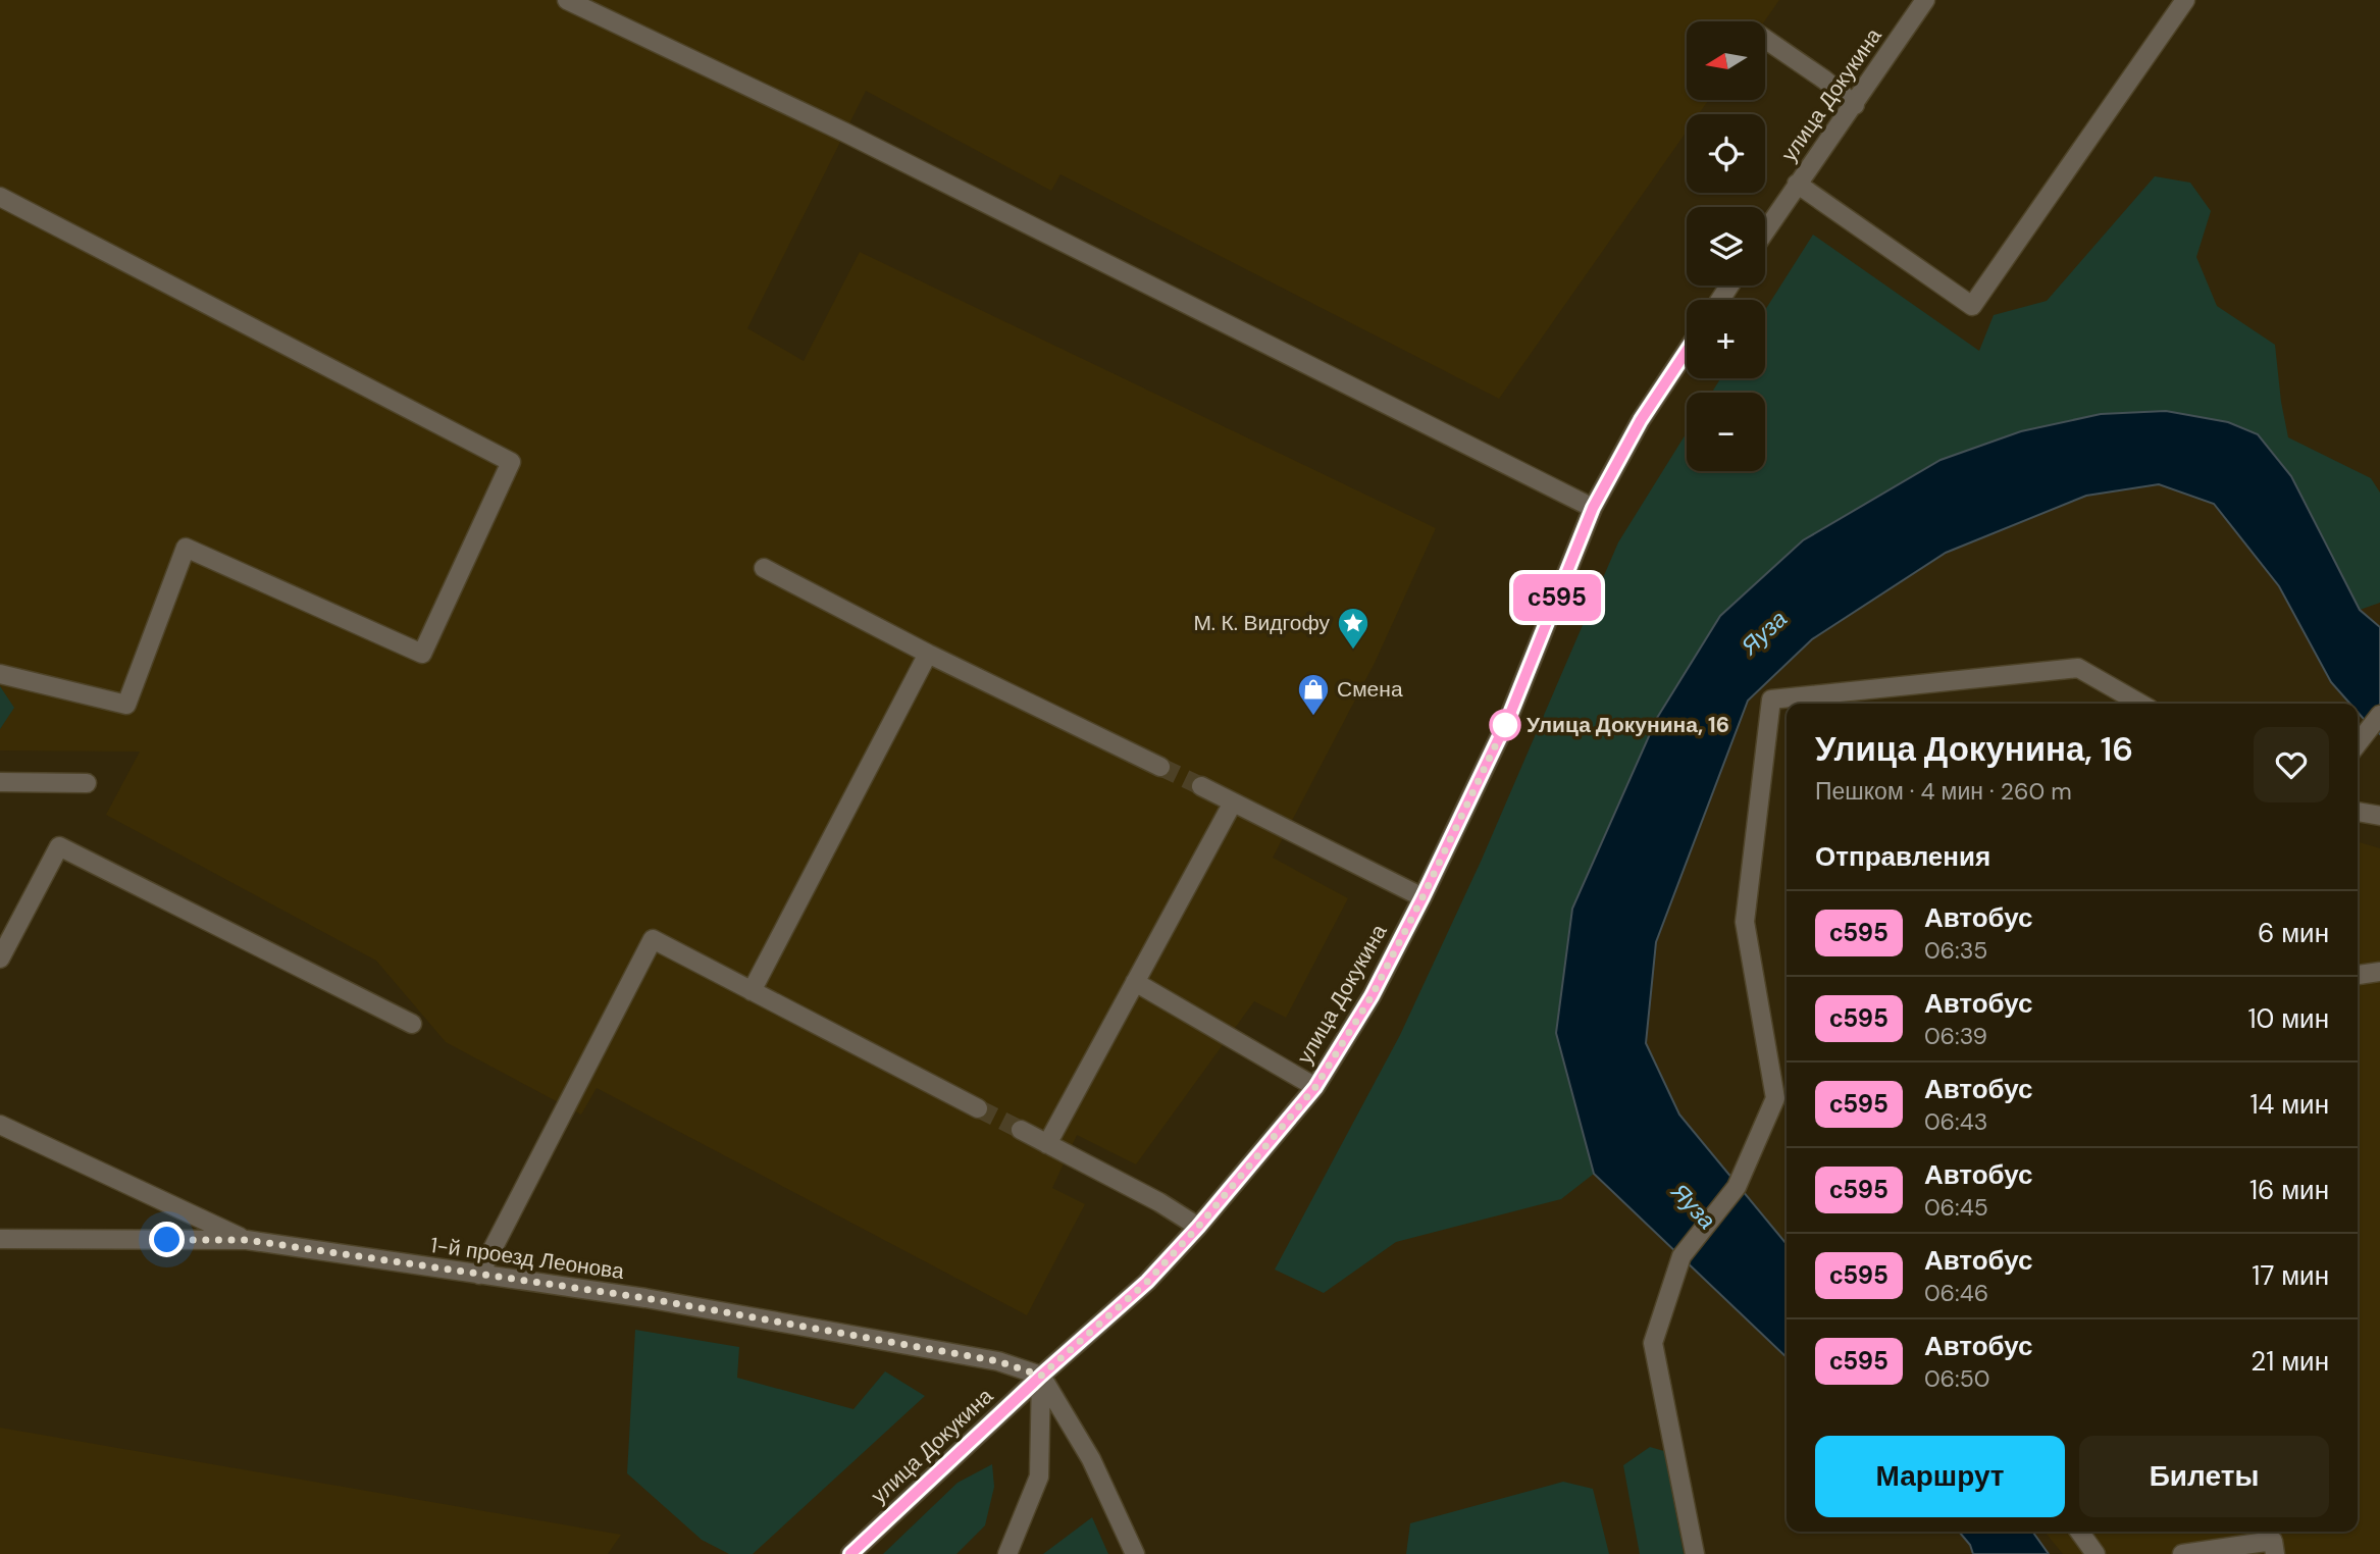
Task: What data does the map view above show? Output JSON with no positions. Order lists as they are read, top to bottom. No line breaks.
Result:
{"streets":{"street":["улица Докукина","1-й проезд Леонова"]},"crossings":[["улица Докукина","1-й проезд Леонова"]],"water":["Яуза"],"places":{"place":["М. К. Видгофу"],"shop":["Смена"],"other":["Улица Докунина, 16"]},"lines":["bus line с595"],"north":"left","page":{"on_map":"с595","map_buttons":["+","−"],"heading":[["Улица Докунина, 16","Пешком · 4 мин · 260 m"],"Отправления"],"list":[{"mark":"с595","name":"Автобус","note":"06:35","value":"6 мин"},{"mark":"с595","name":"Автобус","note":"06:39","value":"10 мин"},{"mark":"с595","name":"Автобус","note":"06:43","value":"14 мин"},{"mark":"с595","name":"Автобус","note":"06:45","value":"16 мин"},{"mark":"с595","name":"Автобус","note":"06:46","value":"17 мин"},{"mark":"с595","name":"Автобус","note":"06:50","value":"21 мин"}],"buttons":["Маршрут","Билеты"]}}
